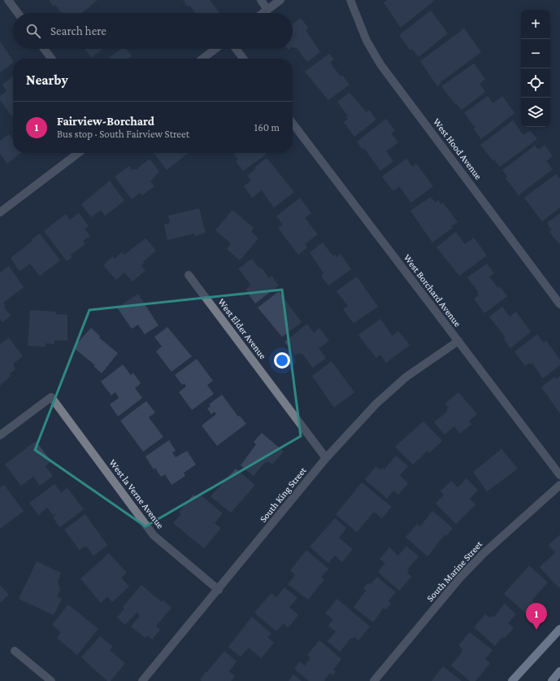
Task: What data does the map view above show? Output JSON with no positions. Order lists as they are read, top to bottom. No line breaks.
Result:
{"streets":{"street":["West Hood Avenue","West Borchard Avenue","West Elder Avenue","West la Verne Avenue","South King Street","South Marine Street"]},"crossings":[["West Borchard Avenue","South King Street"],["West Elder Avenue","South King Street"],["West la Verne Avenue","South King Street"]],"page":{"map_buttons":["+","−"],"search":"Search here","heading":"Nearby","list":[{"mark":"1","name":"Fairview-Borchard","note":"Bus stop · South Fairview Street","value":"160 m"}],"pins":"1"}}
